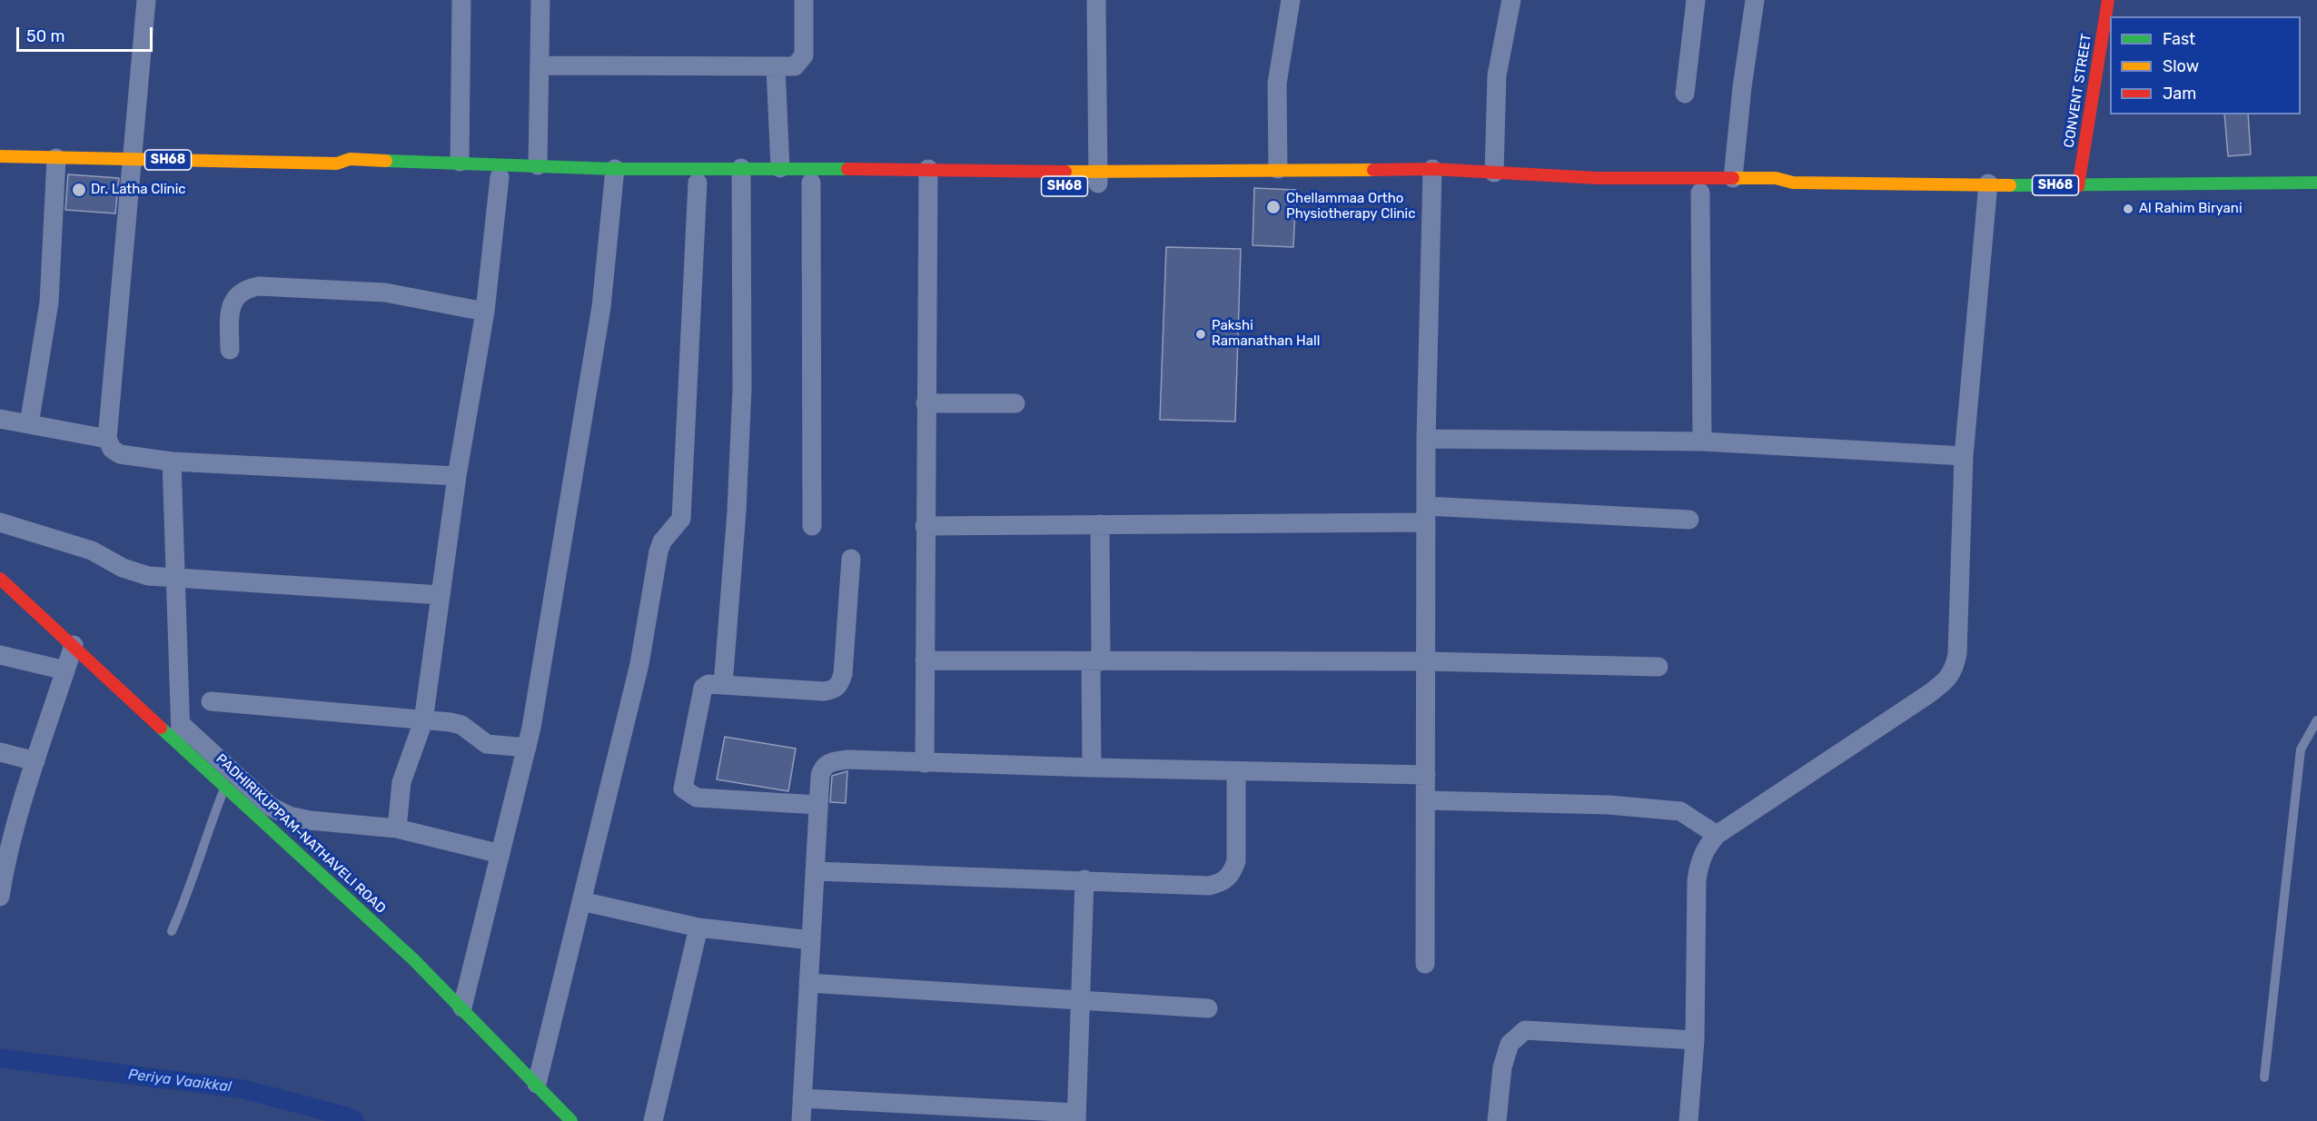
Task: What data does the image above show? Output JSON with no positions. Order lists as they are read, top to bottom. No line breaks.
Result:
{"streets":{"main road":["CONVENT STREET","SH68","PADHIRIKUPPAM-NATHAVELI ROAD"]},"crossings":[["CONVENT STREET","SH68"]],"water":["Periya Vaaikkal"],"places":["Dr. Latha Clinic","Chellammaa Ortho Physiotherapy Clinic","Al Rahim Biryani","Pakshi Ramanathan Hall"],"legend":["Fast","Slow","Jam"],"scale_bar":"50 m"}
